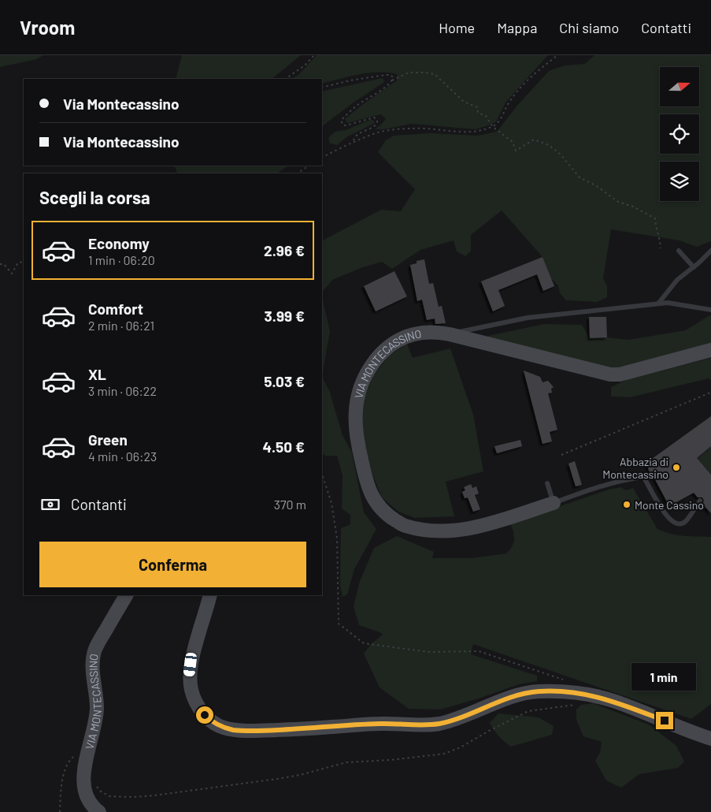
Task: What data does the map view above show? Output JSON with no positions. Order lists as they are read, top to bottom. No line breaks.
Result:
{"streets":{"street":["VIA MONTECASSINO"]},"places":["Abbazia di Montecassino","Monte Cassino"],"north":"right","page":{"header":"Vroom","nav":["Home","Mappa","Chi siamo","Contatti"],"banner":["Via Montecassino","Via Montecassino"],"heading":"Scegli la corsa","list":[{"name":"Economy","note":"1 min · 06:20","value":"2.96 €"},{"name":"Comfort","note":"2 min · 06:21","value":"3.99 €"},{"name":"XL","note":"3 min · 06:22","value":"5.03 €"},{"name":"Green","note":"4 min · 06:23","value":"4.50 €"}],"pay":["Contanti","370 m"],"buttons":"Conferma","bubble":"1 min"}}
